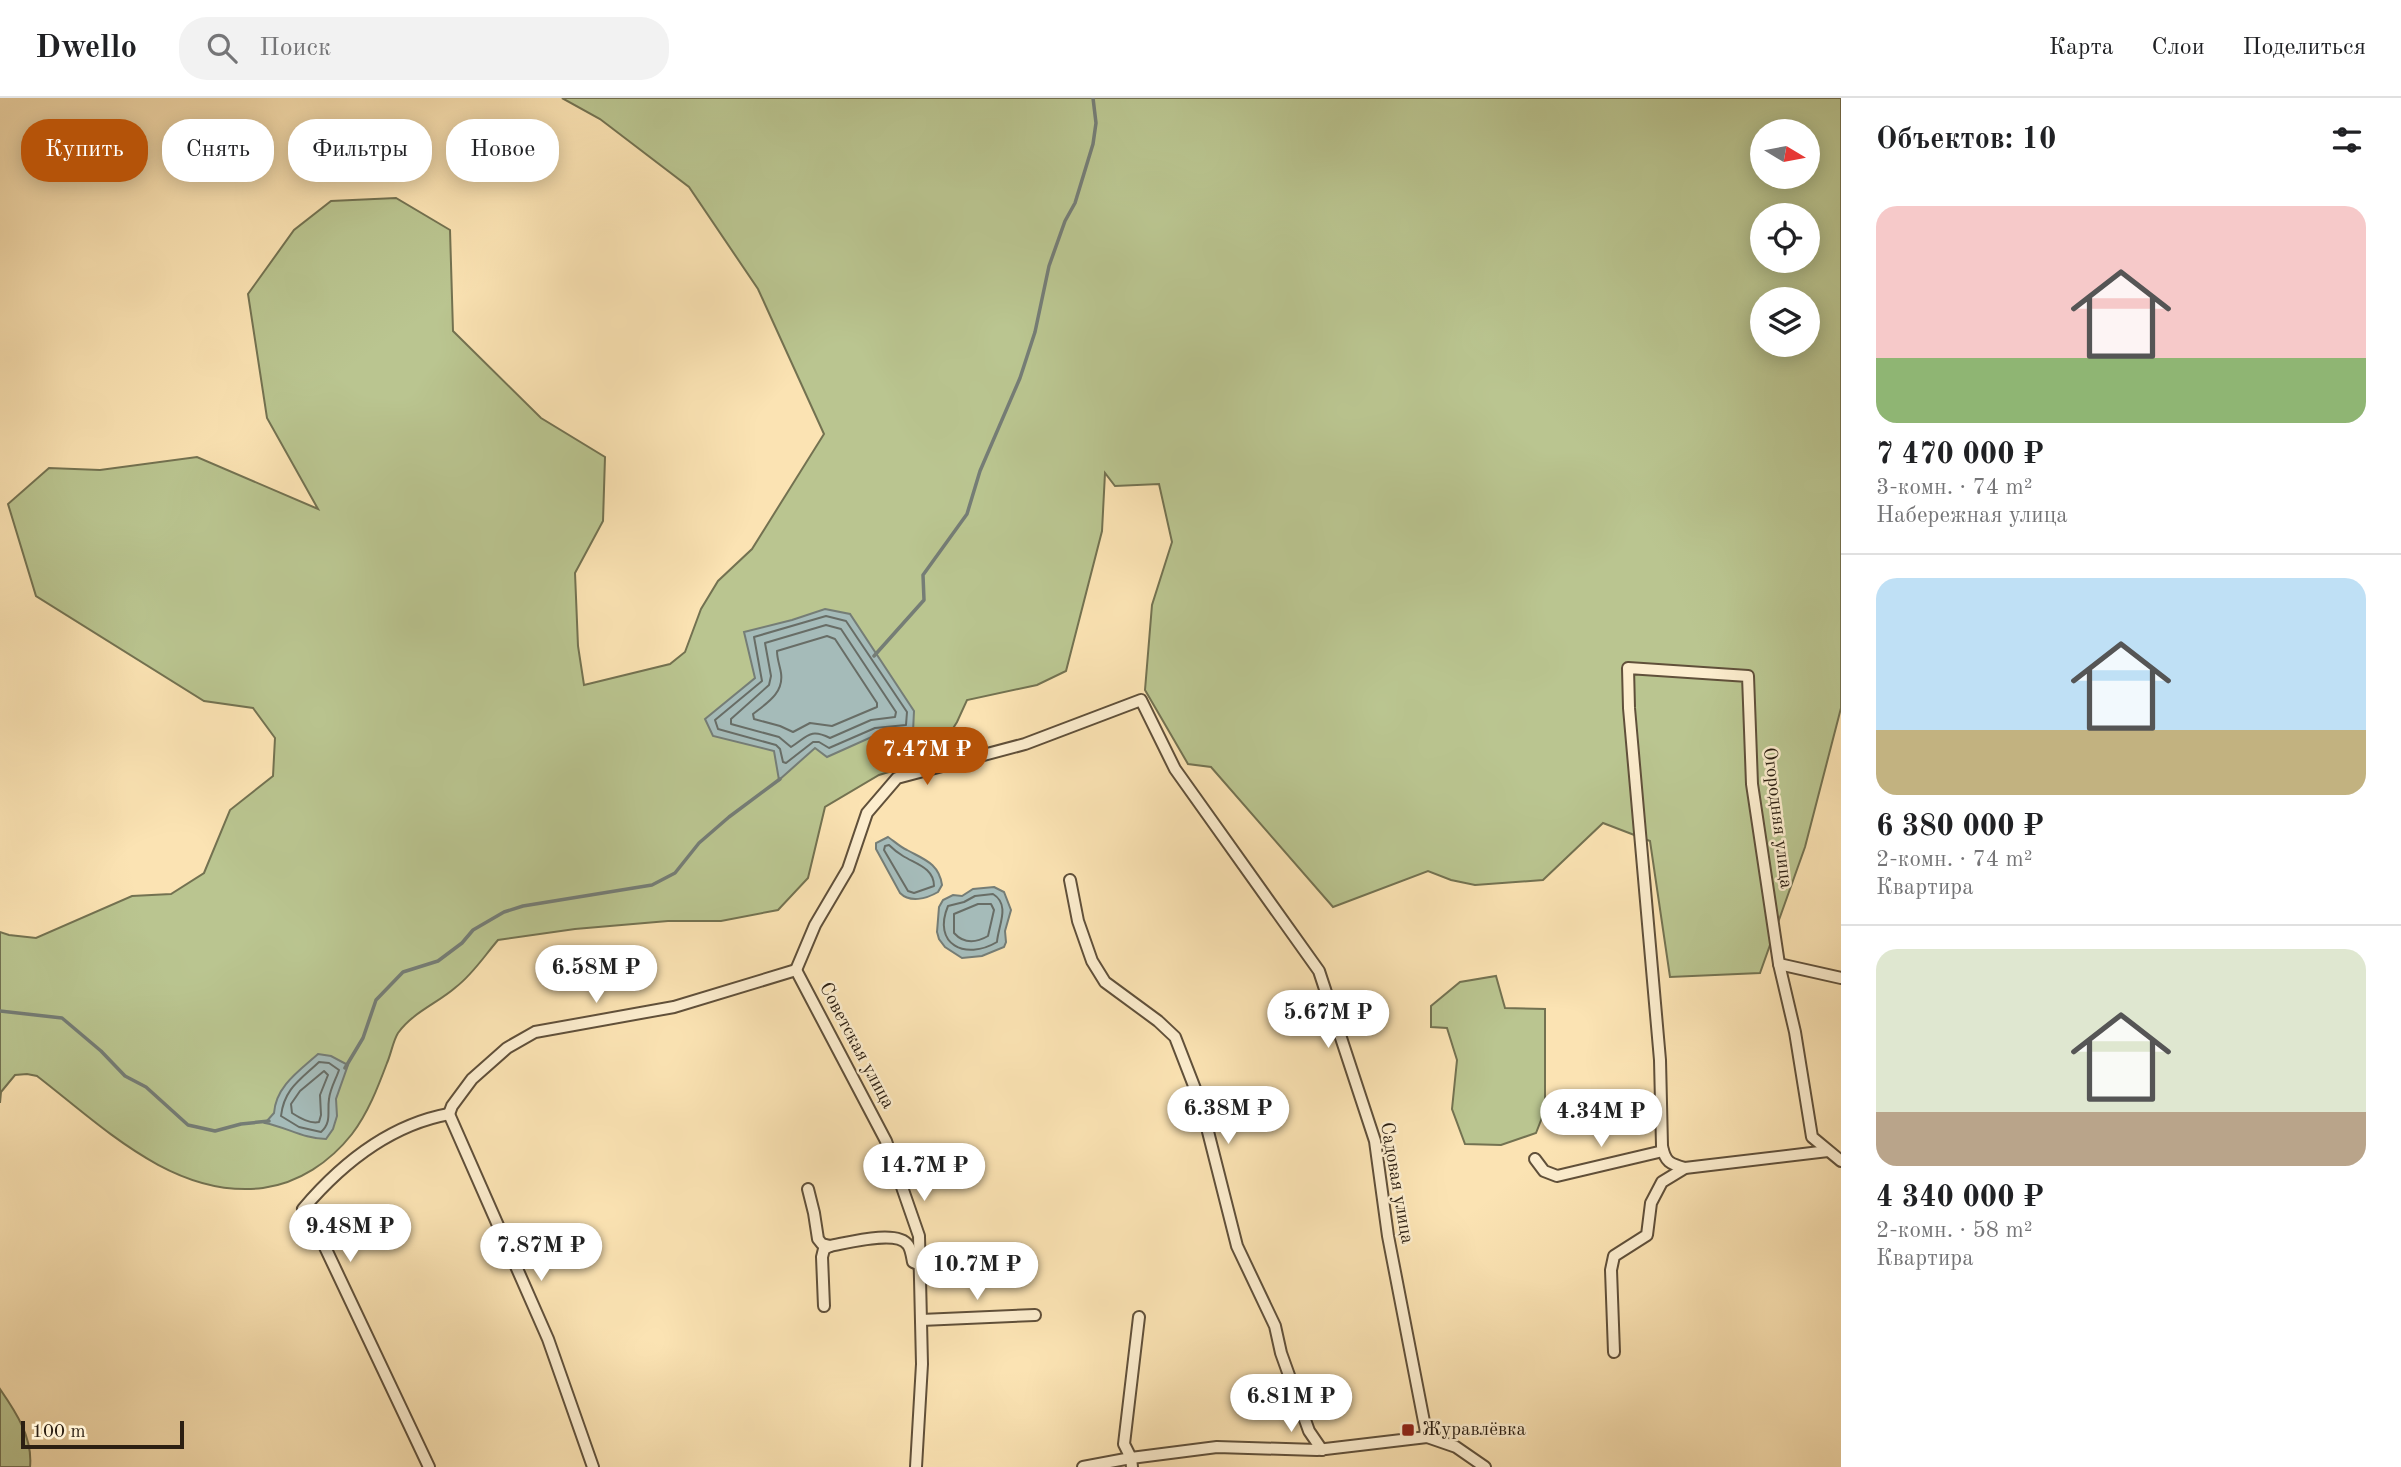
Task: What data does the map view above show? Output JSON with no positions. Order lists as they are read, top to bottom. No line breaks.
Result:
{"streets":{"street":["Огородняя улица","Советская улица","Садовая улица"]},"crossings":[["Советская улица","Садовая улица"]],"places":{"transit":["Журавлёвка"]},"scale_bar":"100 m","north":"right","page":{"header":"Dwello","search":"Поиск","nav":["Карта","Слои","Поделиться"],"heading":"Объектов: 10","chip":["Купить","Снять","Фильтры","Новое"],"list":[{"name":"7 470 000 ₽","note":"3-комн. · 74 m² · Набережная улица"},{"name":"6 380 000 ₽","note":"2-комн. · 74 m² · Квартира"},{"name":"4 340 000 ₽","note":"2-комн. · 58 m² · Квартира"}],"price":["7.47M ₽","6.58M ₽","5.67M ₽","6.38M ₽","4.34M ₽","14.7M ₽","9.48M ₽","7.87M ₽","10.7M ₽","6.81M ₽"],"scale":"100 m"}}
